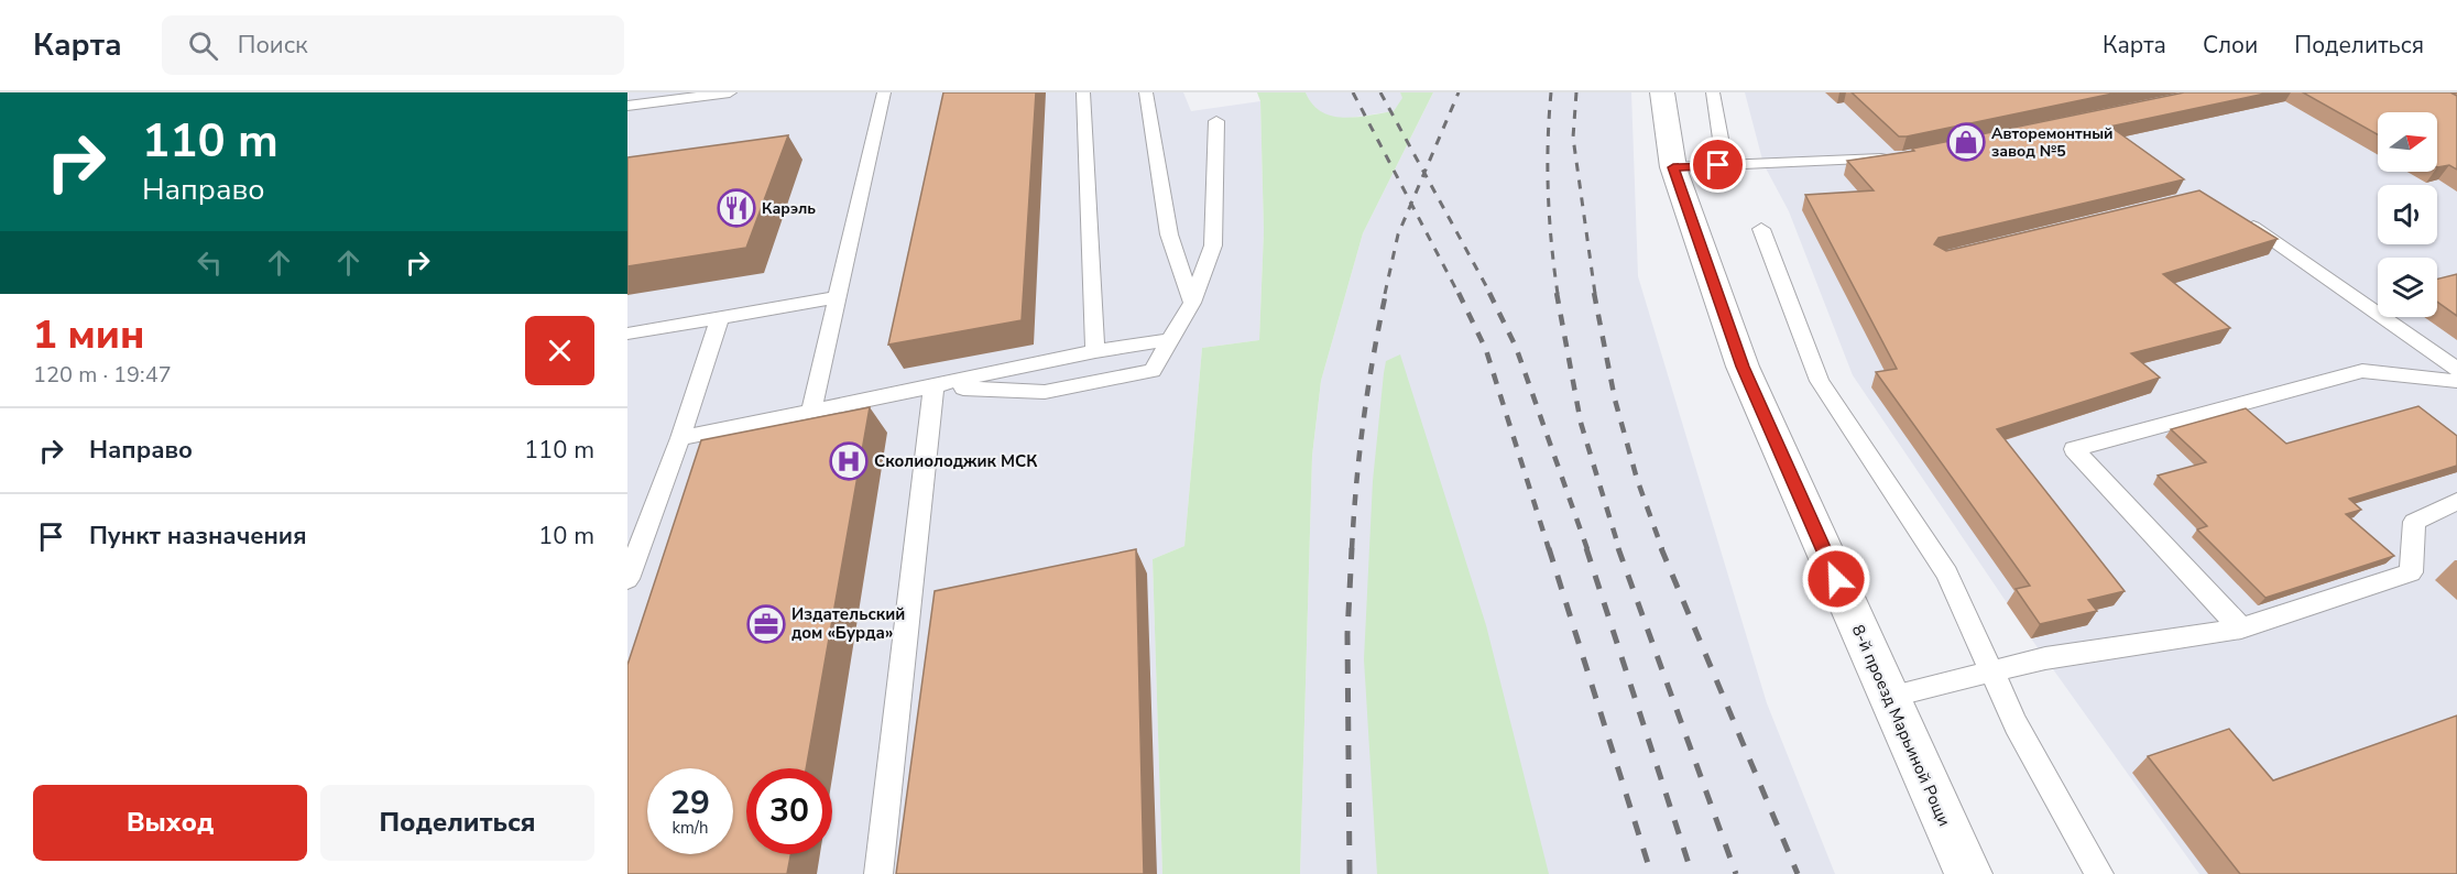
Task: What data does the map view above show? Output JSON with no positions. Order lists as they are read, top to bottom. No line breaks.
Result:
{"streets":{"street":["8-й проезд Марьиной Рощи"]},"places":{"shop":["Авторемонтный завод №5"],"restaurant":["Карэль"],"hospital":["Сколиолоджик МСК"],"office":["Издательский дом «Бурда»"]},"north":"right","page":{"header":"Карта","search":"Поиск","nav":["Карта","Слои","Поделиться"],"turn":["110 m","Направо"],"heading":["1 мин","120 m · 19:47"],"list":[{"name":"Направо","value":"110 m"},{"name":"Пункт назначения","value":"10 m"}],"speed":"29 km/h","limit":"30","buttons":["Выход","Поделиться"]}}
